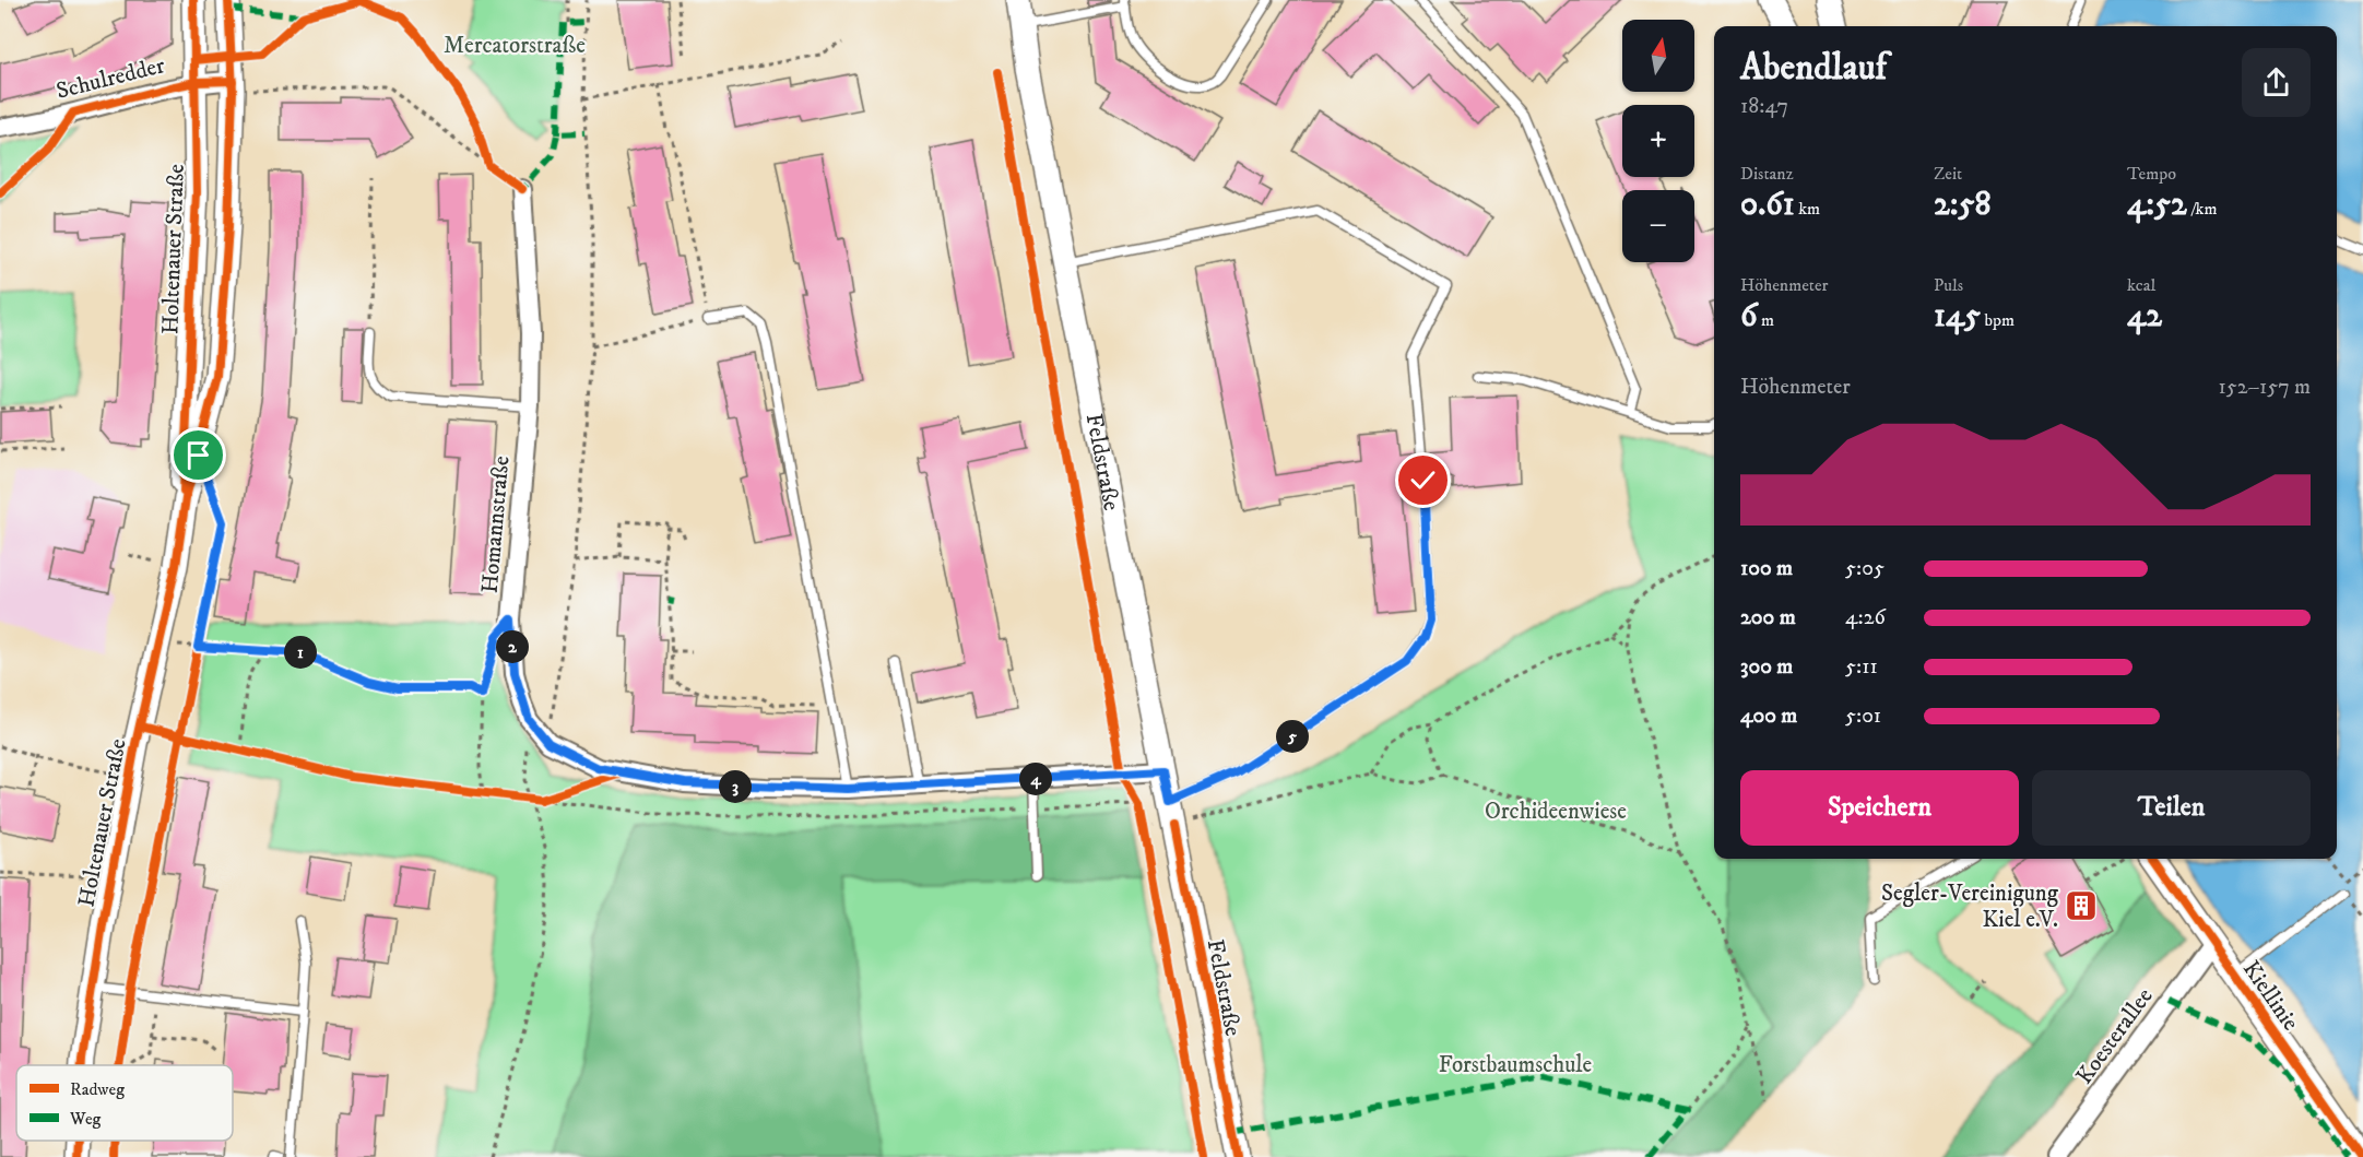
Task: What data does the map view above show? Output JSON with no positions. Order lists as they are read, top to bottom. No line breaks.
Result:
{"streets":{"street":["Schulredder","Holtenauer Straße","Feldstraße","Homannstraße","Kiellinie","Koesterallee"]},"crossings":[["Schulredder","Holtenauer Straße"],["Feldstraße","Homannstraße"],["Kiellinie","Koesterallee"]],"parks":["Mercatorstraße","Orchideenwiese","Forstbaumschule"],"places":{"building":["Segler-Vereinigung Kiel e.V."]},"legend":["Radweg","Weg"],"north":"top","page":{"map_buttons":["+","−"],"heading":["Abendlauf","18:47"],"stats":[["Distanz","0.61 km"],["Zeit","2:58"],["Tempo","4:52 /km"],["Höhenmeter","6 m"],["Puls","145 bpm"],["kcal","42"]],"chart":["Höhenmeter","152–157 m"],"list":[{"name":"100 m","note":"5:05"},{"name":"200 m","note":"4:26"},{"name":"300 m","note":"5:11"},{"name":"400 m","note":"5:01"}],"pins":["2","1","5","4","3"],"buttons":["Speichern","Teilen"]}}
